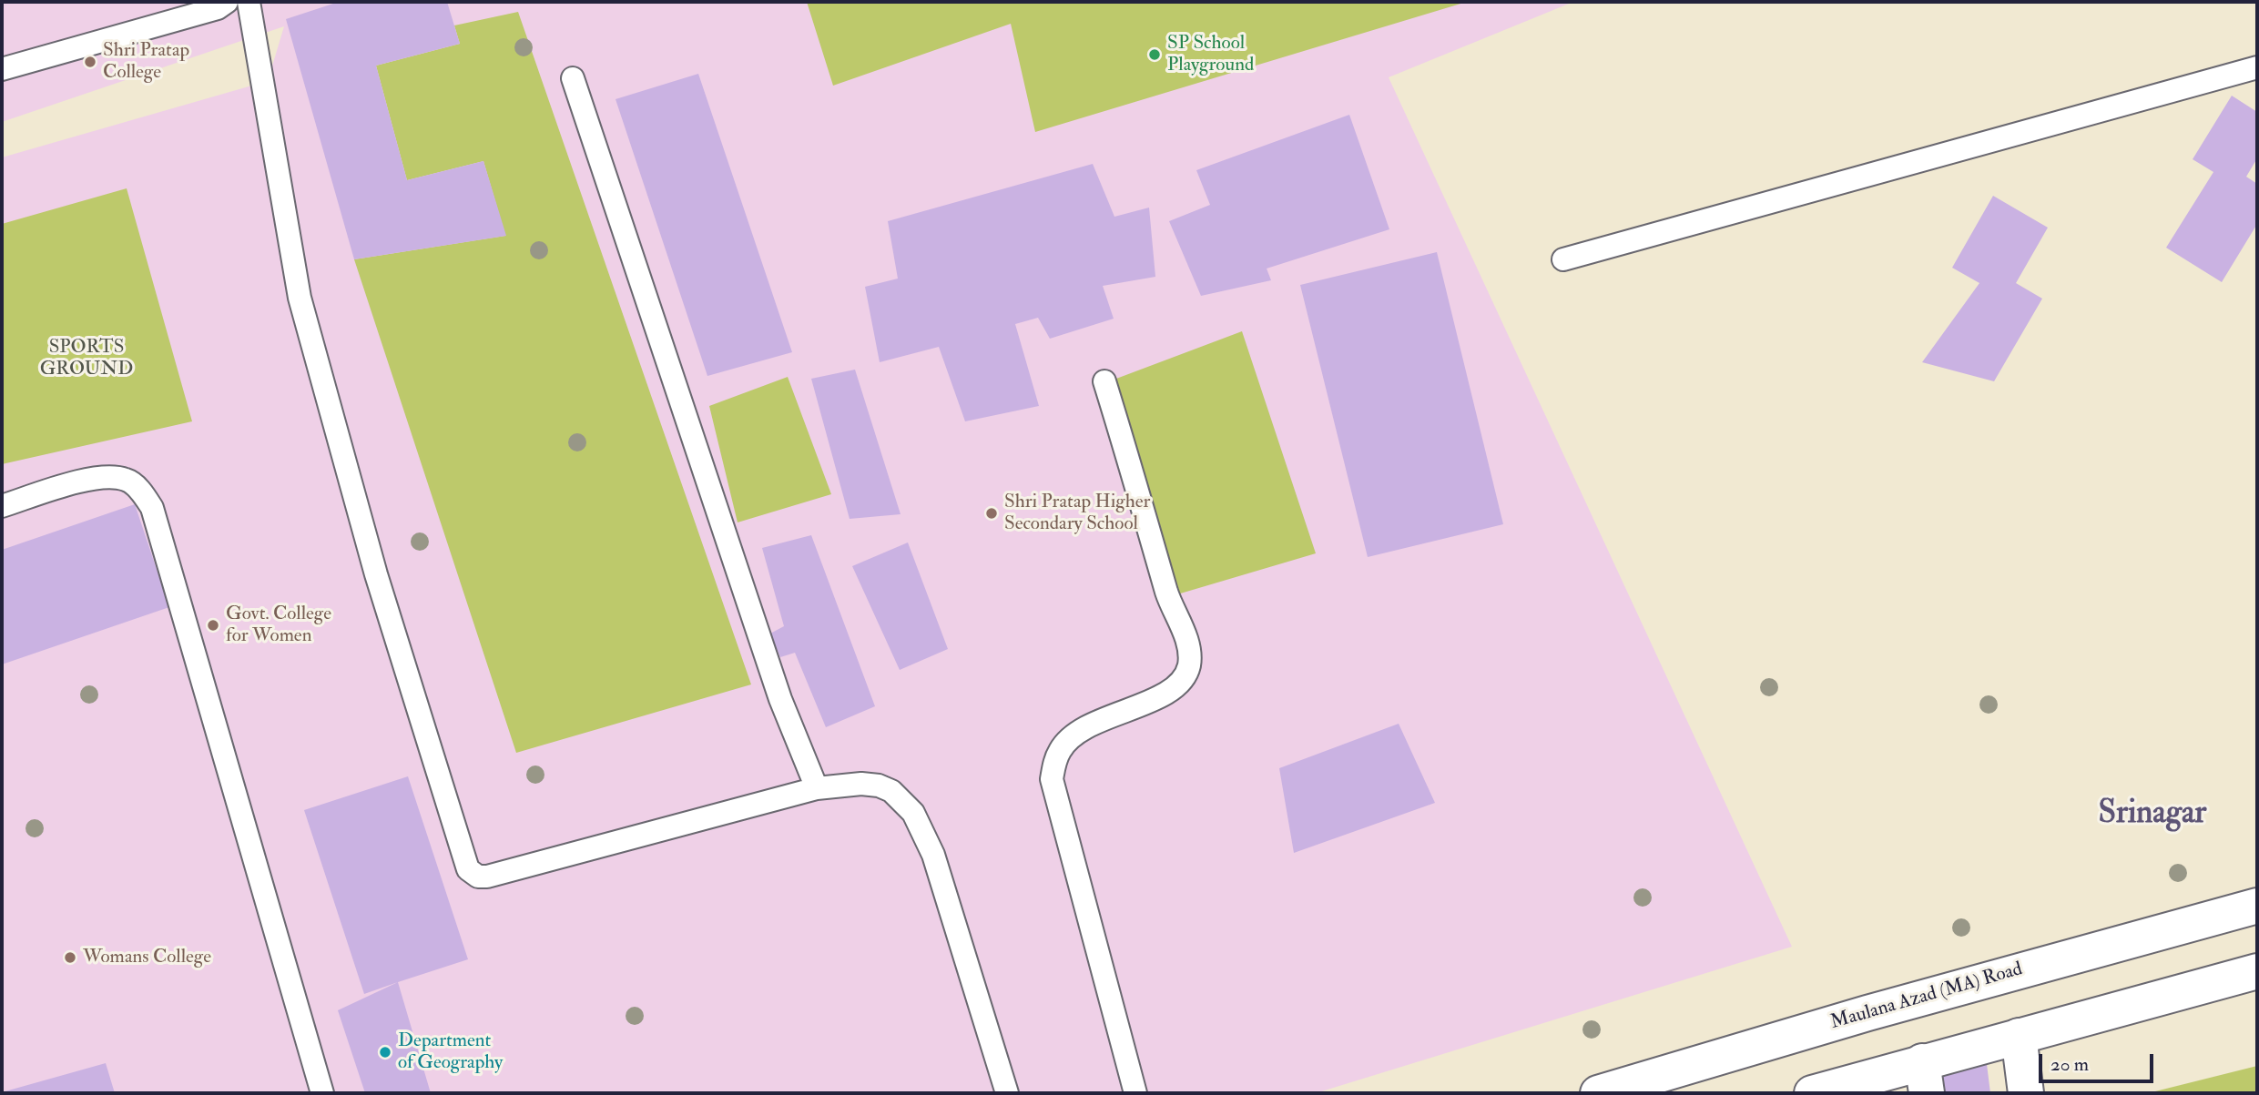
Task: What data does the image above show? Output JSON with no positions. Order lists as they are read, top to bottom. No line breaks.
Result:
{"streets":{"main road":["Maulana Azad (MA) Road"]},"districts":["Srinagar"],"parks":["SPORTS GROUND"],"places":["SP School Playground","Shri Pratap College","Shri Pratap Higher Secondary School","Govt. College for Women","Womans College","Department of Geography"],"scale_bar":"20 m"}
